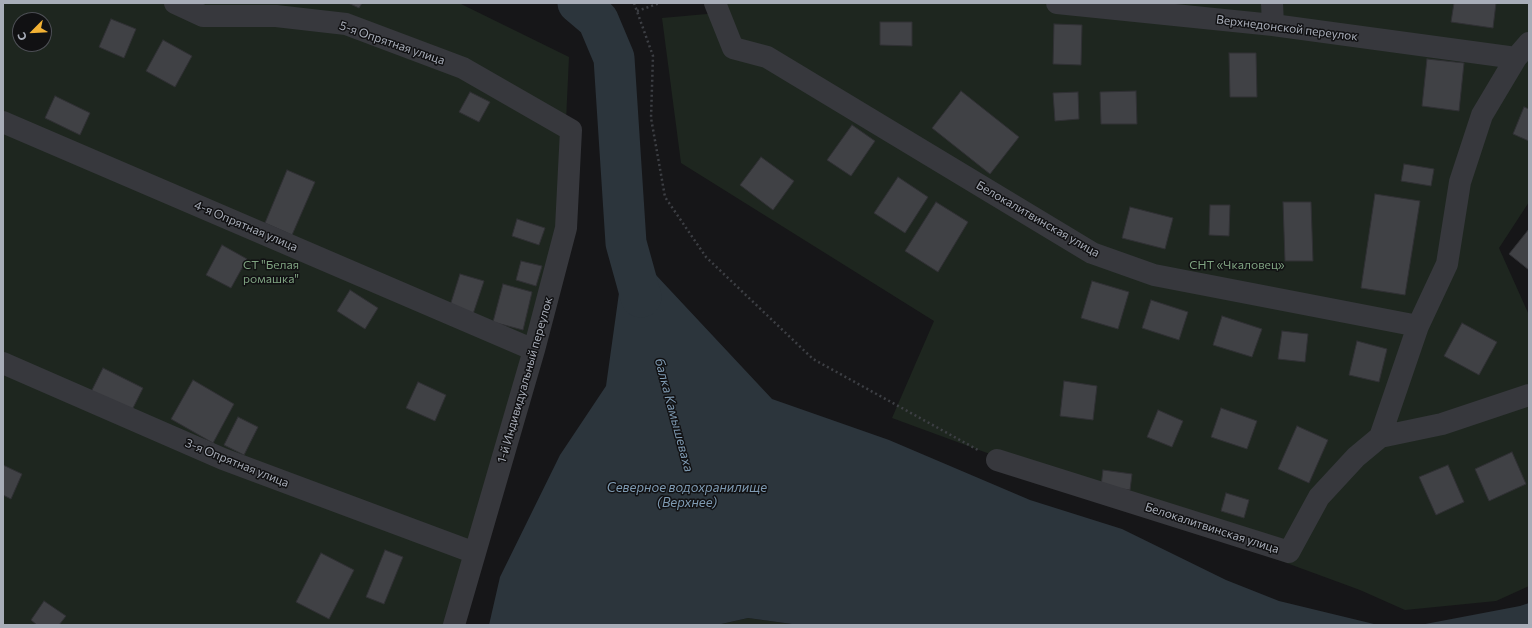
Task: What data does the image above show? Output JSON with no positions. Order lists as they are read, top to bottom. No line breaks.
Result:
{"streets":{"street":["Верхнедонской переулок","5-я Опрятная улица","Белокалитвинская улица","4-я Опрятная улица","1-й Индивидуальный переулок","3-я Опрятная улица"]},"crossings":[["5-я Опрятная улица","1-й Индивидуальный переулок"],["4-я Опрятная улица","1-й Индивидуальный переулок"],["1-й Индивидуальный переулок","3-я Опрятная улица"]],"water":["балка Камышеваха","Северное водохранилище (Верхнее)"],"parks":["СТ \"Белая ромашка\"","СНТ «Чкаловец»"],"north":"bottom left"}
